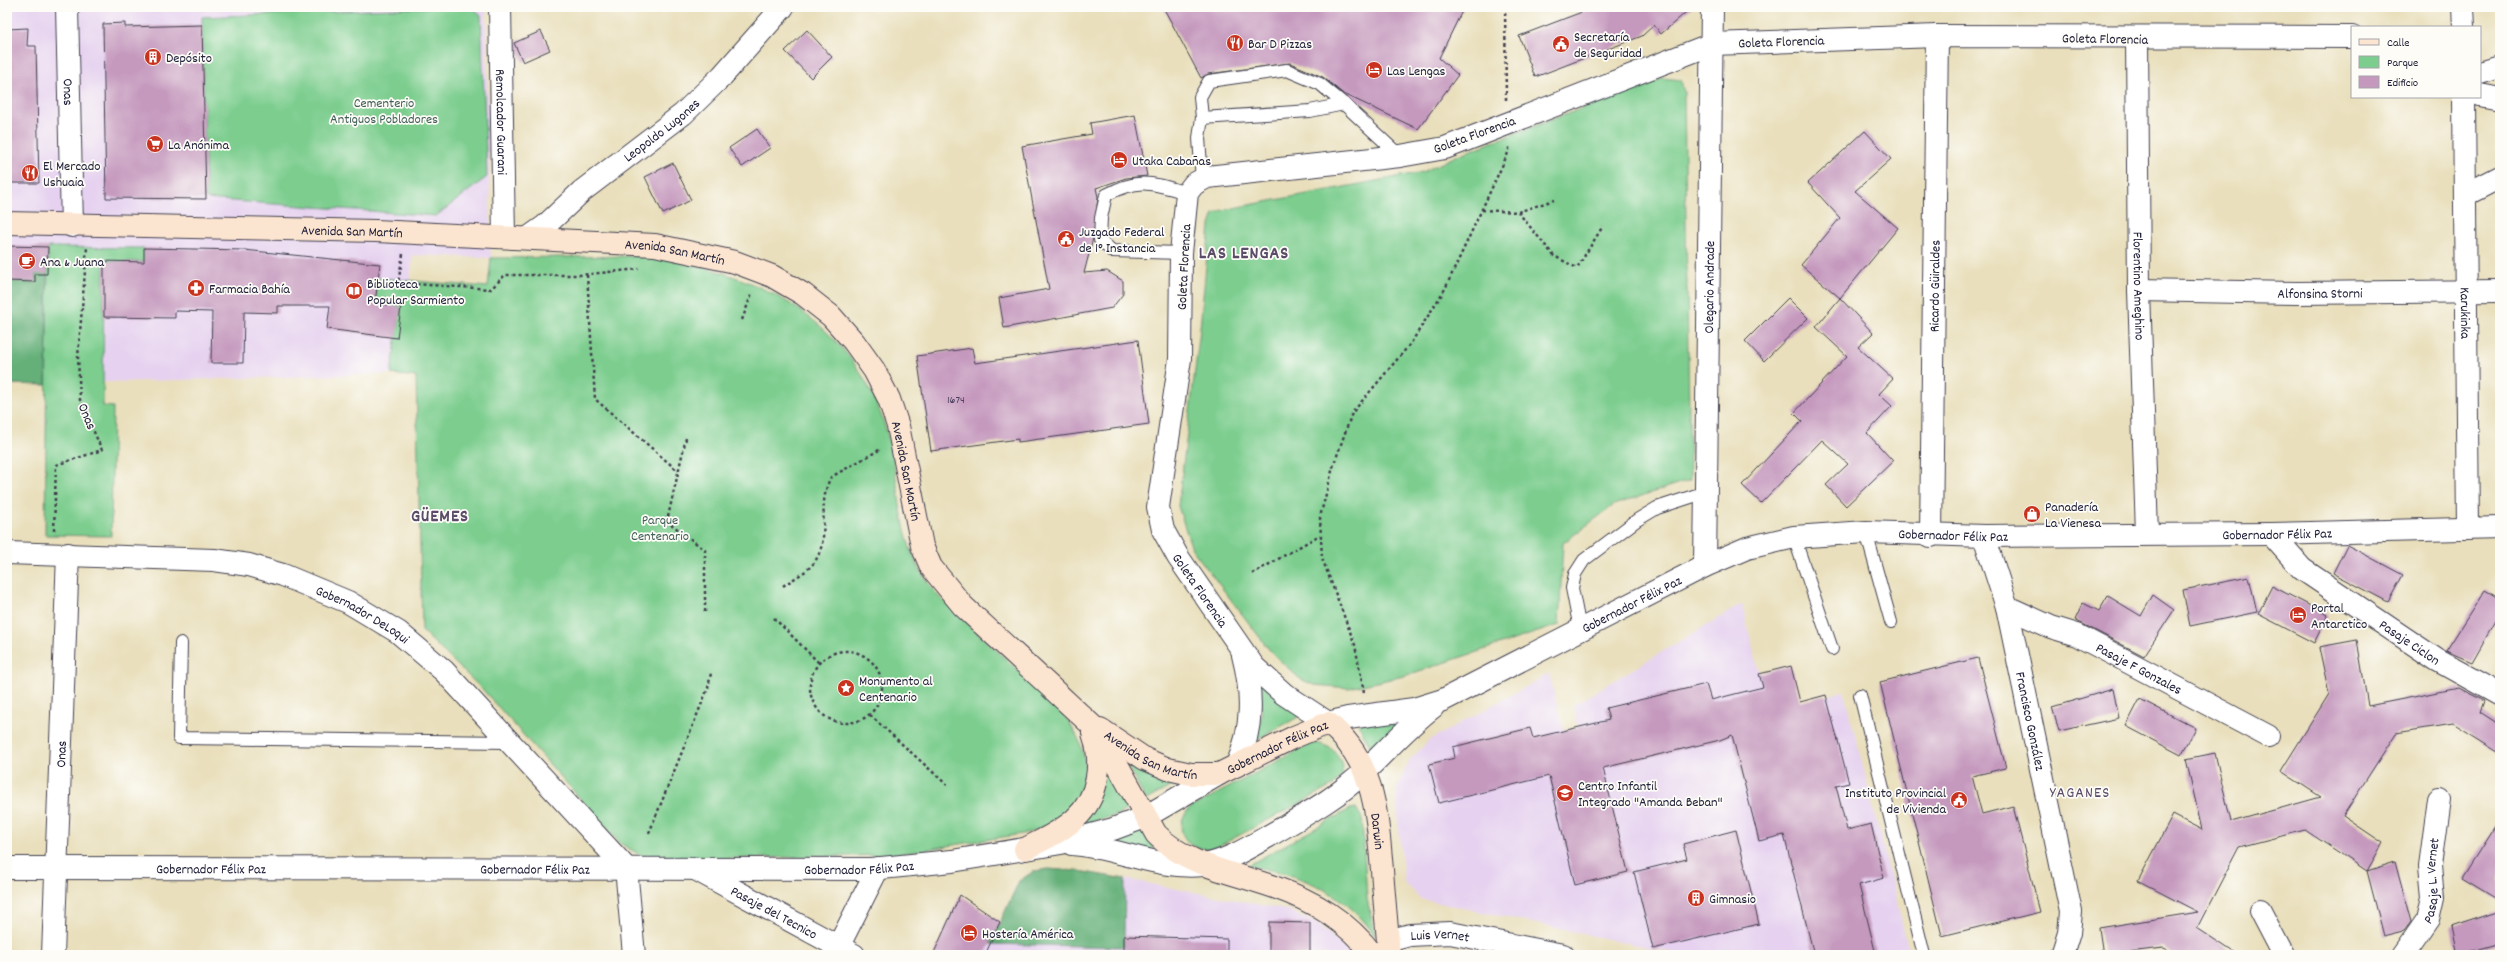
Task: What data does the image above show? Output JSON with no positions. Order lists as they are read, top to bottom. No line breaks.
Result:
{"streets":{"main road":["Avenida San Martín","Gobernador Félix Paz","Darwin"],"street":["Goleta Florencia","Onas","Remolcador Guarani","Leopoldo Lugones","Ricardo Güiraldes","Florentino Ameghino","Olegario Andrade","Alfonsina Storni","Karukinka","Gobernador DeLoqui","Pasaje Ciclon","Pasaje F Gonzales","Francisco González","Pasaje L. Vernet","Pasaje del Tecnico","Luis Vernet"]},"crossings":[["Goleta Florencia","Ricardo Güiraldes"],["Goleta Florencia","Florentino Ameghino"],["Goleta Florencia","Olegario Andrade"],["Goleta Florencia","Gobernador Félix Paz"],["Goleta Florencia","Darwin"],["Onas","Avenida San Martín"],["Onas","Gobernador Félix Paz"],["Onas","Gobernador DeLoqui"],["Remolcador Guarani","Avenida San Martín"],["Leopoldo Lugones","Avenida San Martín"],["Avenida San Martín","Gobernador Félix Paz"],["Ricardo Güiraldes","Gobernador Félix Paz"],["Florentino Ameghino","Alfonsina Storni"],["Florentino Ameghino","Gobernador Félix Paz"],["Olegario Andrade","Gobernador Félix Paz"],["Alfonsina Storni","Karukinka"],["Karukinka","Gobernador Félix Paz"],["Gobernador Félix Paz","Gobernador DeLoqui"],["Gobernador Félix Paz","Pasaje Ciclon"],["Gobernador Félix Paz","Francisco González"],["Gobernador Félix Paz","Darwin"],["Gobernador Félix Paz","Pasaje del Tecnico"],["Pasaje F Gonzales","Francisco González"],["Darwin","Luis Vernet"]],"districts":["LAS LENGAS","GÜEMES","YAGANES"],"parks":["Cementerio Antiguos Pobladores","Parque Centenario"],"places":{"restaurant":["Bar D Pizzas","El Mercado Ushuaia"],"public building":["Secretaría de Seguridad","Juzgado Federal de 1° Instancia","Instituto Provincial de Vivienda"],"building":["Depósito","Gimnasio"],"hotel":["Las Lengas","Utaka Cabañas","Portal Antarctico","Hostería América"],"supermarket":["La Anónima"],"cafe":["Ana & Juana"],"pharmacy":["Farmacia Bahía"],"library":["Biblioteca Popular Sarmiento"],"shop":["Panadería La Vienesa"],"place":["Monumento al Centenario"],"school or university":["Centro Infantil Integrado \"Amanda Beban\""]},"house_numbers":["1674"],"legend":["Calle","Parque","Edificio"]}
